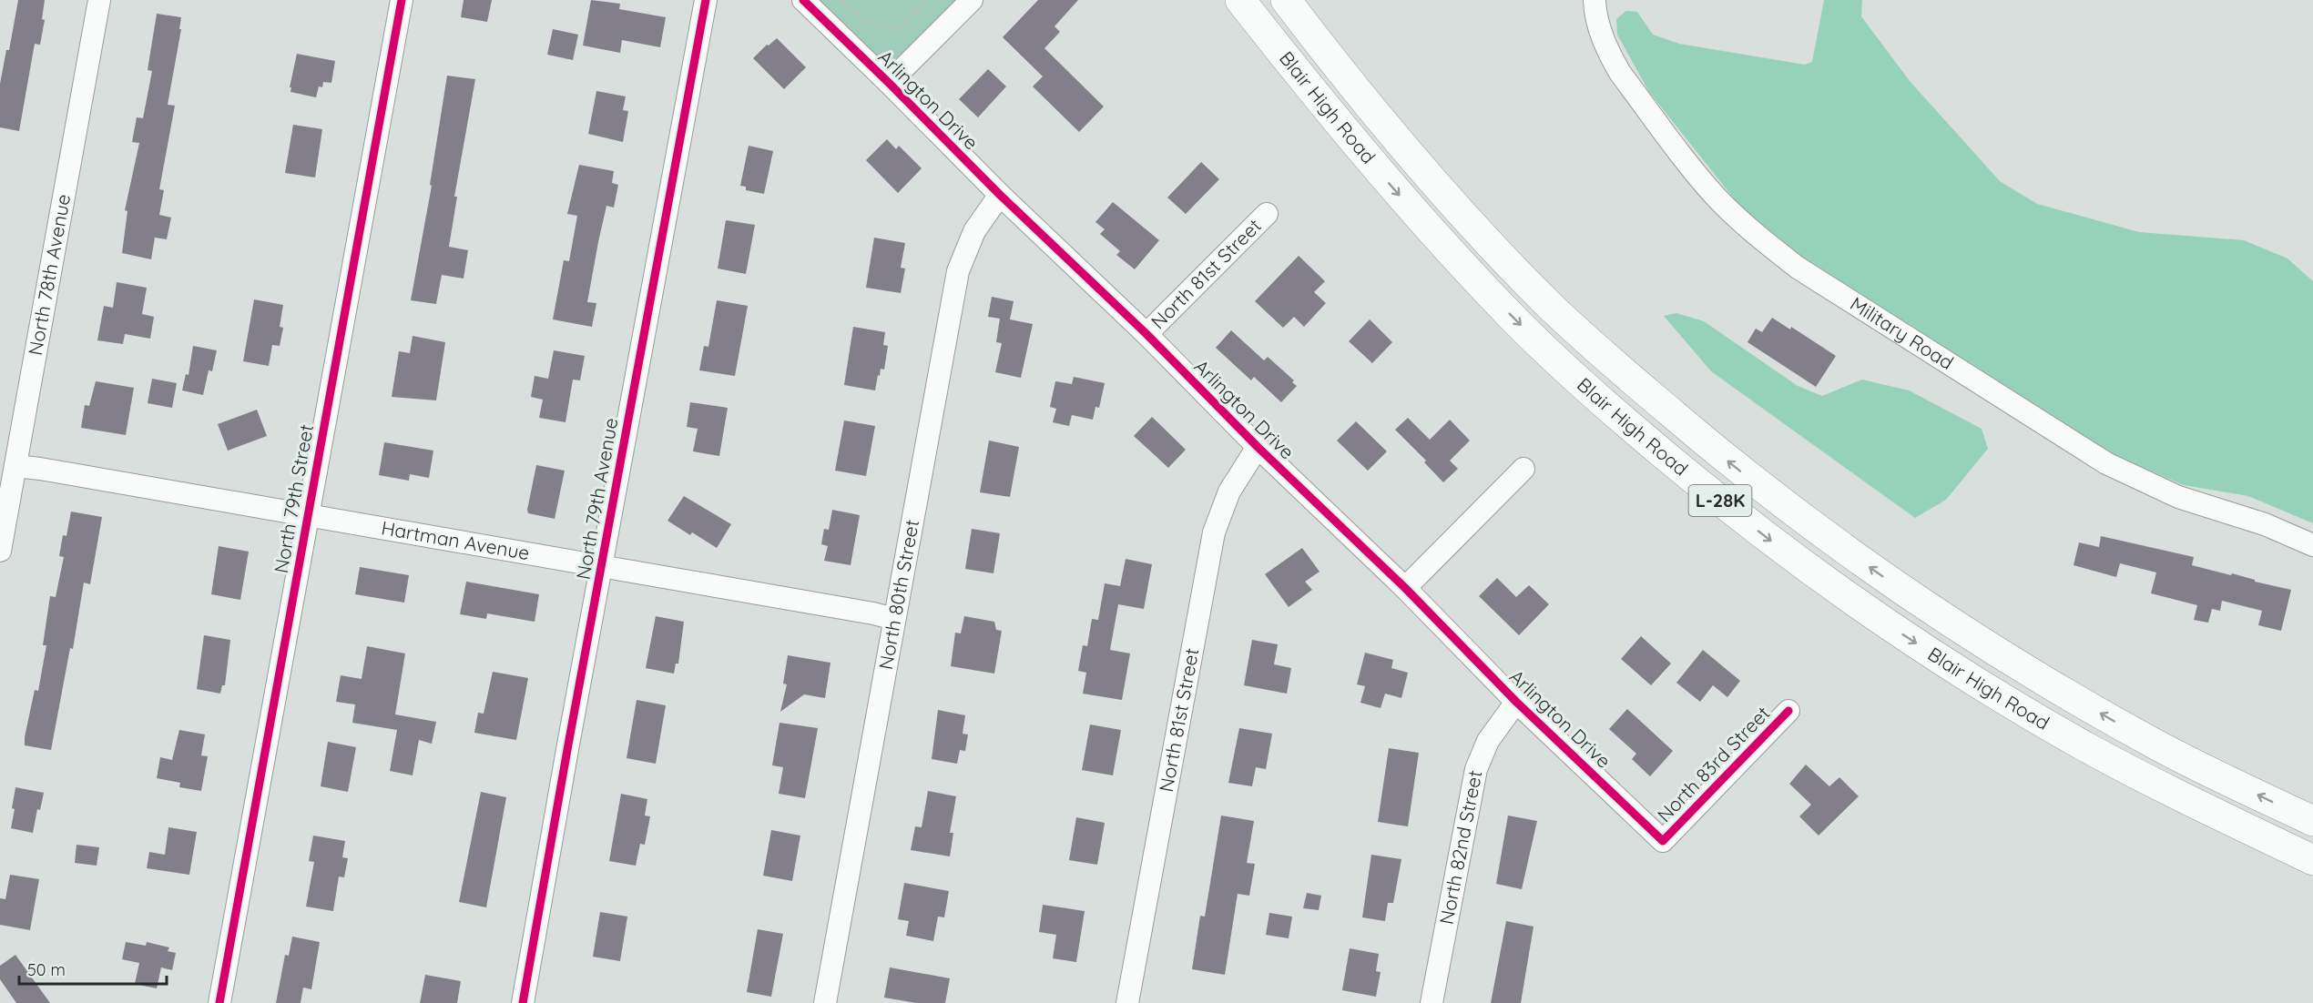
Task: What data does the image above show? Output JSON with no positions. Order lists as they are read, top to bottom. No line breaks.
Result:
{"streets":{"main road":["Blair High Road","L-28K"],"street":["Arlington Drive","North 81st Street","North 78th Avenue","Military Road","North 79th Street","North 79th Avenue","Hartman Avenue","North 80th Street","North 83rd Street","North 82nd Street"]},"crossings":[["Arlington Drive","North 81st Street"],["Arlington Drive","North 80th Street"],["Arlington Drive","North 83rd Street"],["Arlington Drive","North 82nd Street"],["North 78th Avenue","Hartman Avenue"],["North 79th Street","Hartman Avenue"],["North 79th Avenue","Hartman Avenue"],["Hartman Avenue","North 80th Street"]],"scale_bar":"50 m"}
